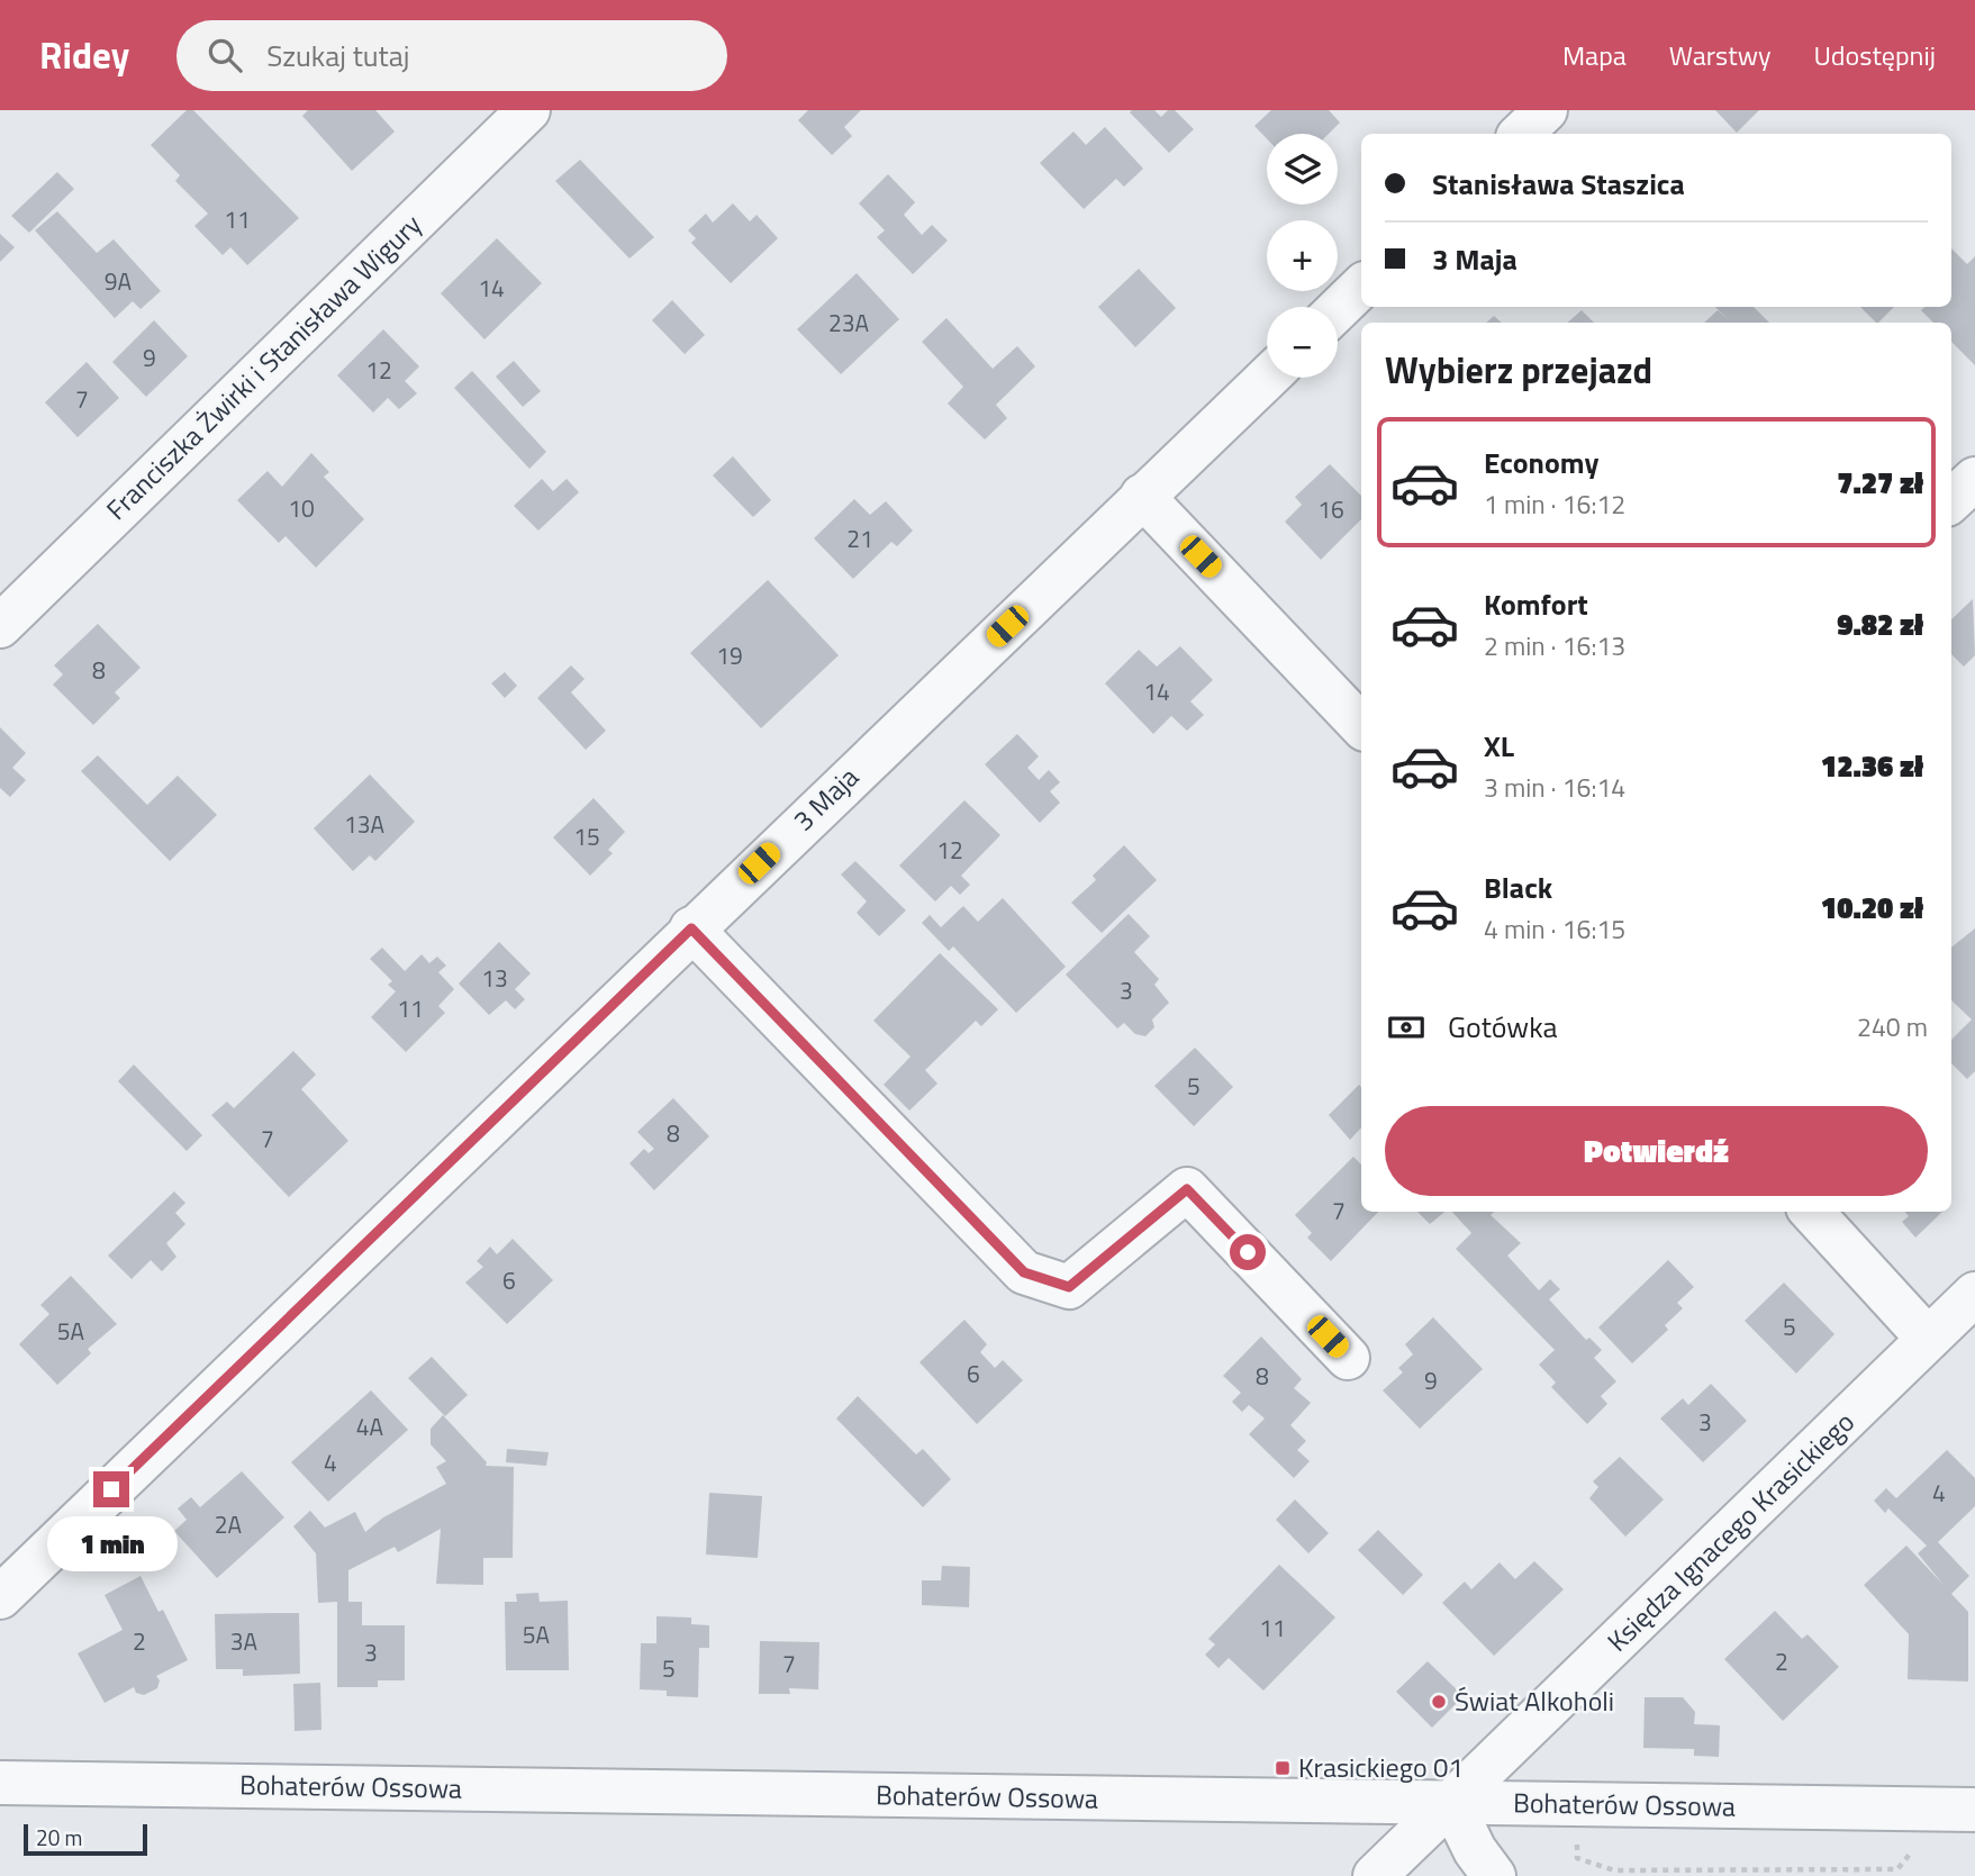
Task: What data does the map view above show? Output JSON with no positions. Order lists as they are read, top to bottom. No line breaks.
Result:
{"streets":{"street":["Franciszka Żwirki i Stanisława Wigury","3 Maja","Księdza Ignacego Krasickiego","Bohaterów Ossowa"]},"crossings":[["Księdza Ignacego Krasickiego","Bohaterów Ossowa"]],"places":{"other":["Świat Alkoholi"],"transit":["Krasickiego 01"]},"house_numbers":["11","9A","14","23A","9","12","7","10","16","21","19","8","14","13A","15","12","13","3","11","5","8","7","7","6","5","5A","6","8","9","3","4A","4","4","2A","11","5A","2","3A","3","2","7","5"],"scale_bar":"20 m","page":{"header":"Ridey","search":"Szukaj tutaj","nav":["Mapa","Warstwy","Udostępnij"],"map_buttons":["+","−"],"banner":["Stanisława Staszica","3 Maja"],"heading":"Wybierz przejazd","list":[{"name":"Economy","note":"1 min · 16:12","value":"7.27 zł"},{"name":"Komfort","note":"2 min · 16:13","value":"9.82 zł"},{"name":"XL","note":"3 min · 16:14","value":"12.36 zł"},{"name":"Black","note":"4 min · 16:15","value":"10.20 zł"}],"pay":["Gotówka","240 m"],"buttons":"Potwierdź","bubble":"1 min","scale":"20 m"}}
